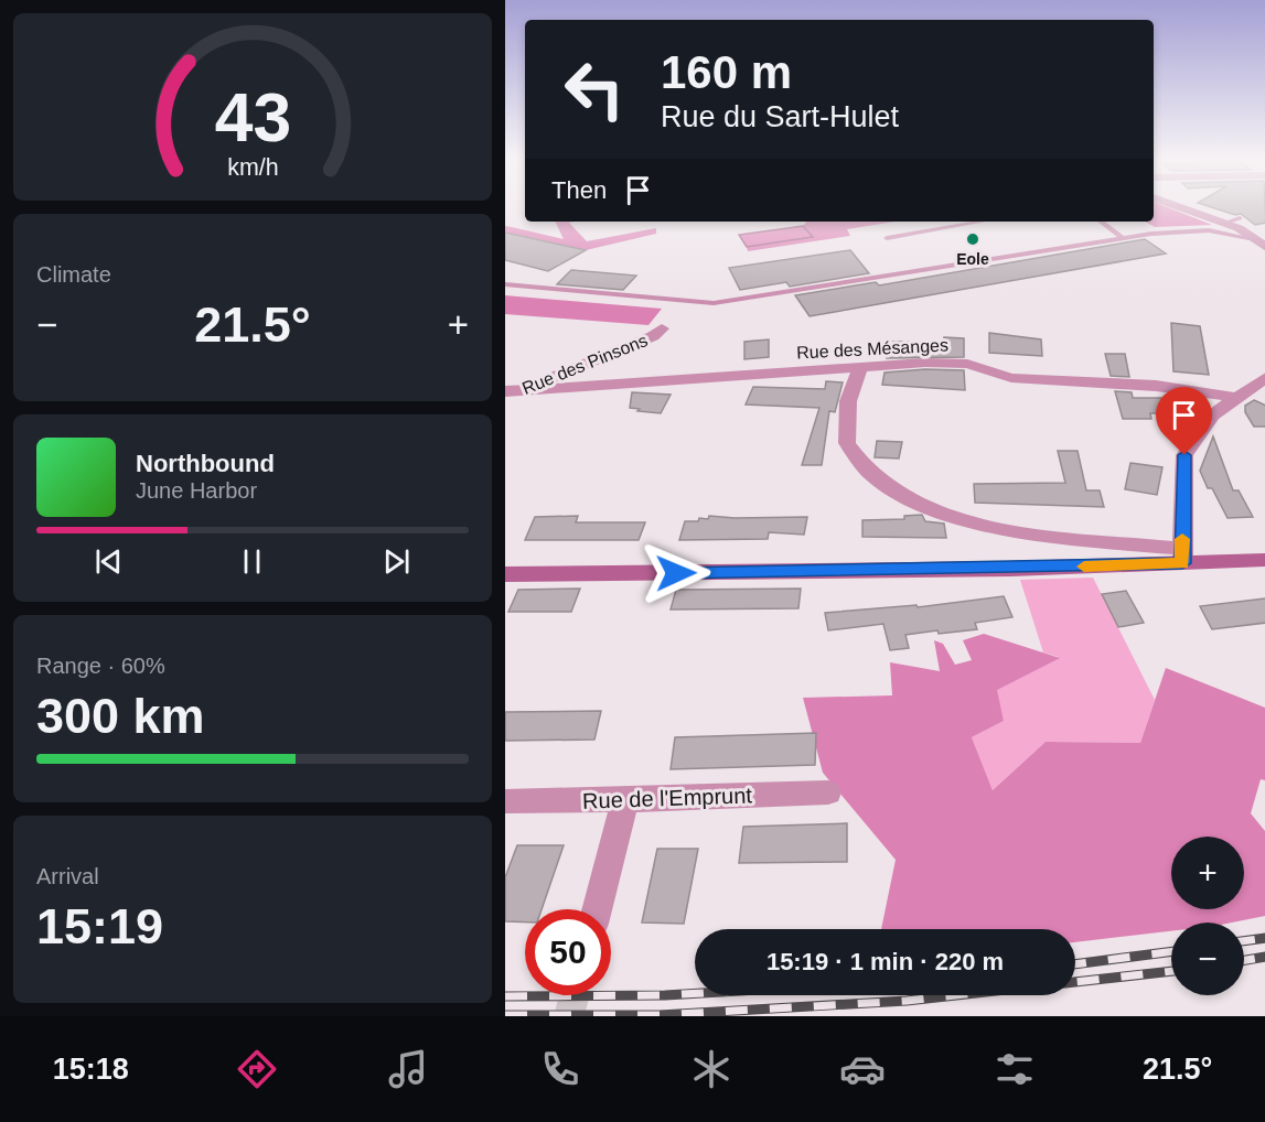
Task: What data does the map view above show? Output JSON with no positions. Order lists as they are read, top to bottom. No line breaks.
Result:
{"streets":{"street":["Rue des Mésanges","Rue des Pinsons","Rue de l'Emprunt"]},"crossings":[["Rue des Mésanges","Rue des Pinsons"]],"places":["Eole"],"page":{"turn":["160 m","Rue du Sart-Hulet"],"then":"Then","tile":["Climate",["Range · 60%","300 km"],["Arrival","15:19"]],"heat":["−","21.5°","+"],"song":["Northbound","June Harbor"],"map_buttons":["+","−"],"limit":"50","trip":"15:19 · 1 min · 220 m","tabs":["15:18","21.5°"],"gauge":["43","km/h"]}}
